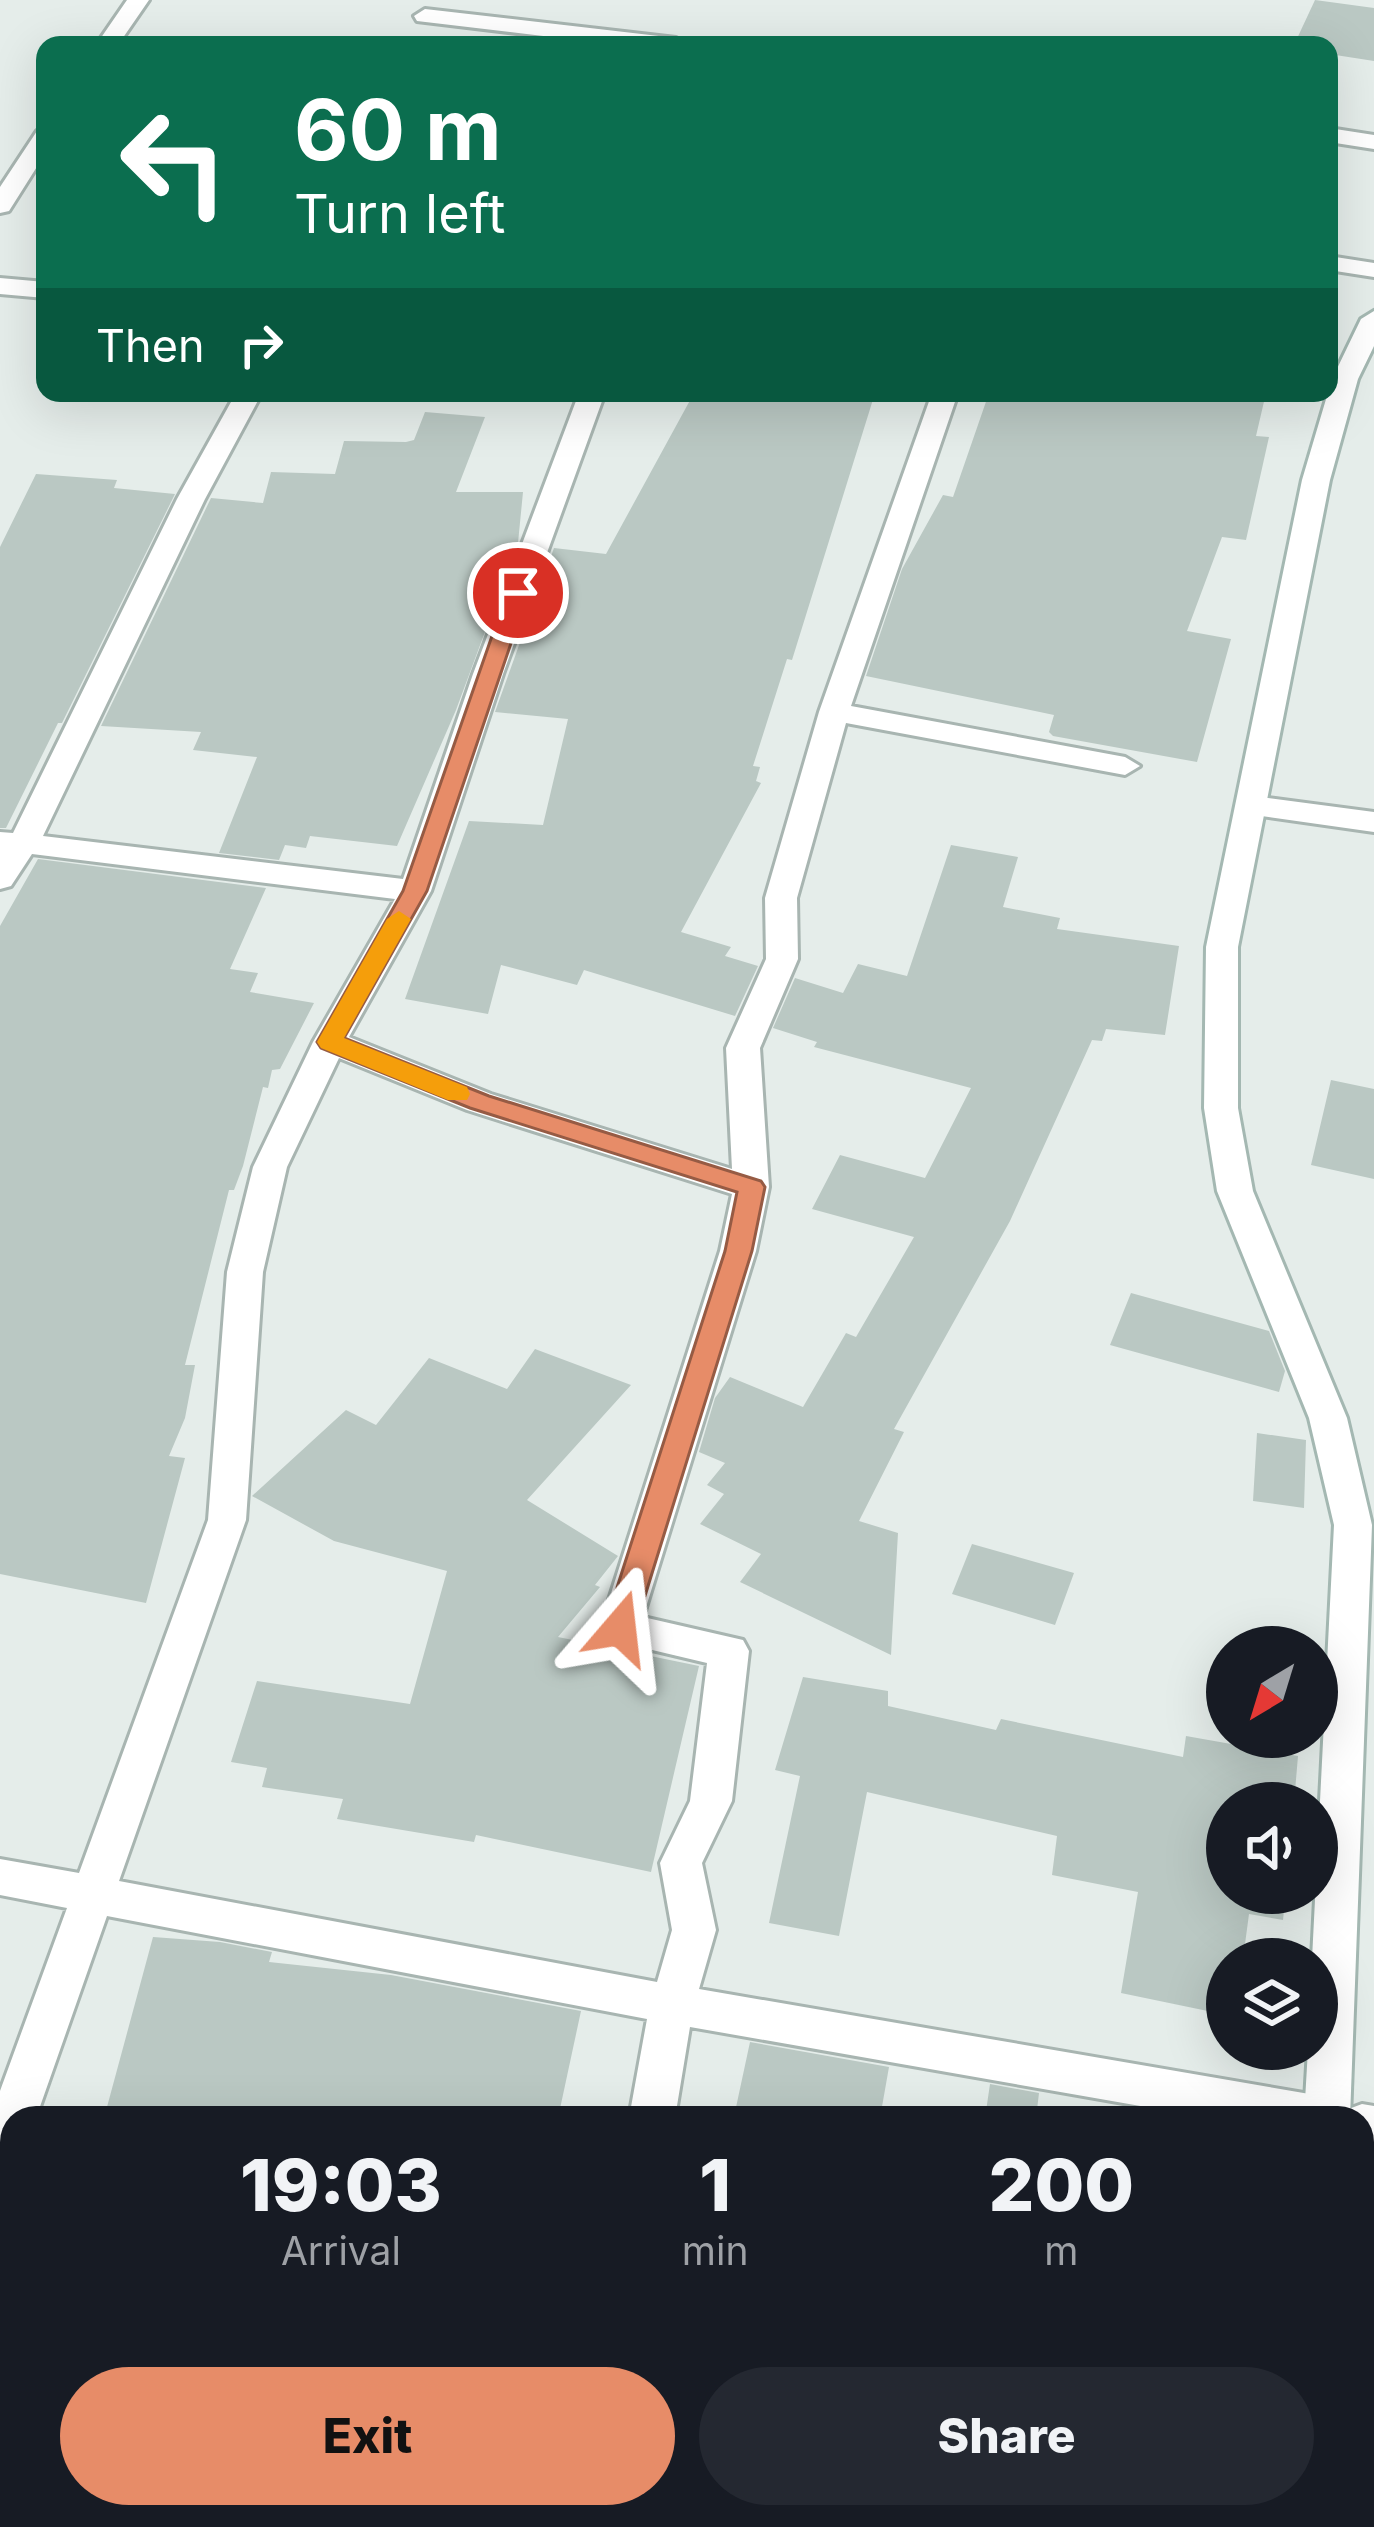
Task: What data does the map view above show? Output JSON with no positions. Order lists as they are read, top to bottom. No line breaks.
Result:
{"north":"bottom left","page":{"turn":["60 m","Turn left"],"then":"Then","eta":["19:03","Arrival","1","min","200","m"],"buttons":["Exit","Share"]}}
